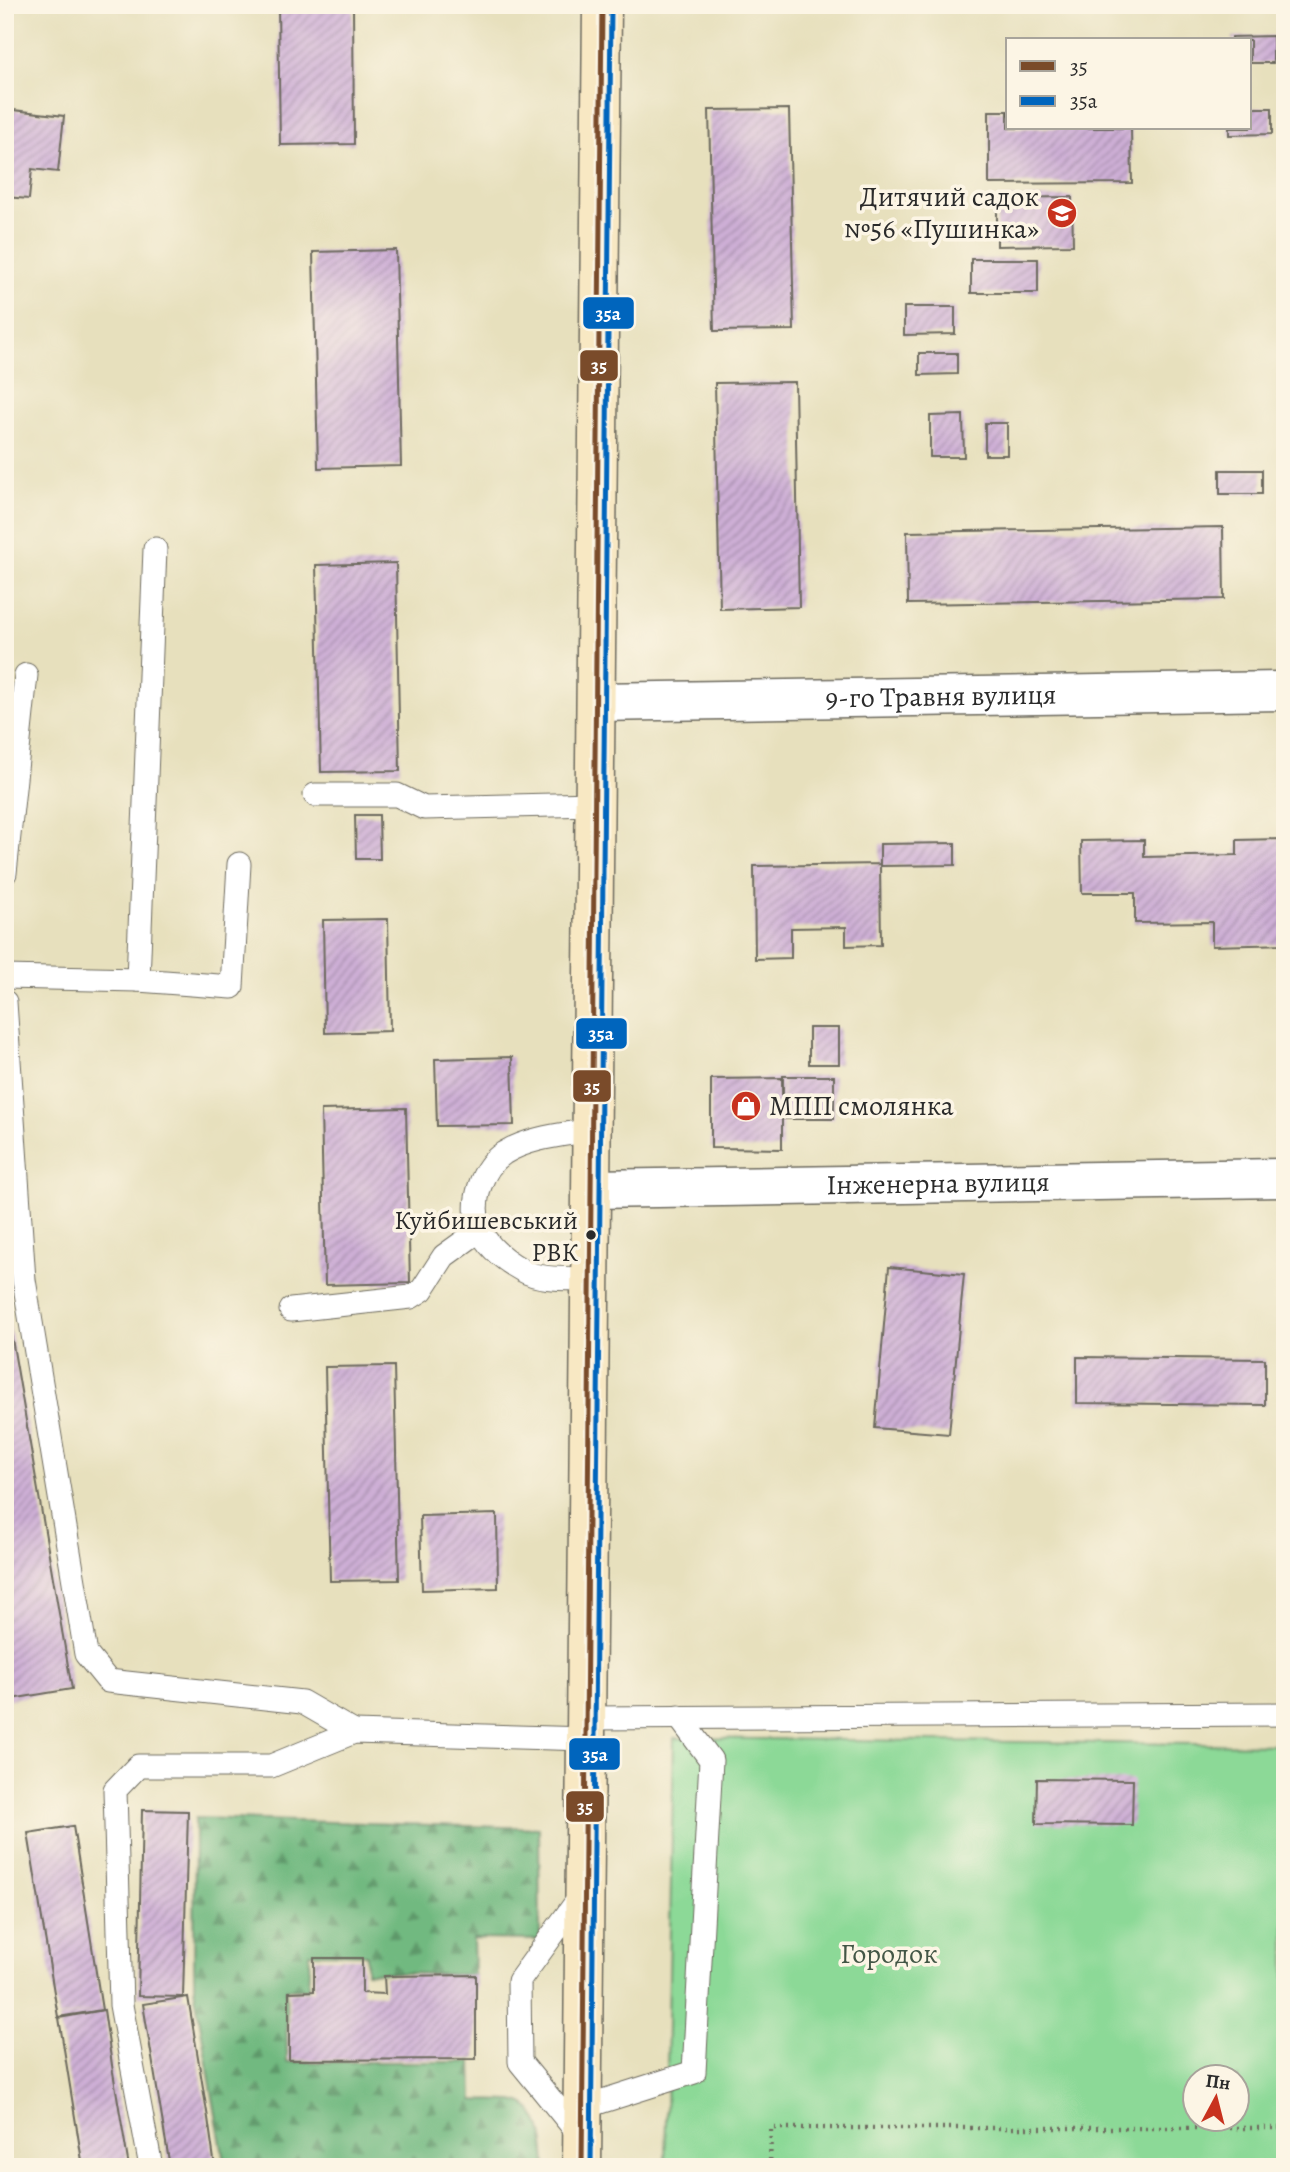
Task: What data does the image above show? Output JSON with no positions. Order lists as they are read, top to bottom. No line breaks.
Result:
{"streets":{"street":["9-го Травня вулиця","Інженерна вулиця"]},"parks":["Городок"],"places":{"school or university":["Дитячий садок №56 «Пушинка»"],"shop":["МПП смолянка"],"other":["Куйбишевський РВК"]},"lines":["transit line 35","transit line 35а"],"legend":["35","35а"],"north":"top"}
